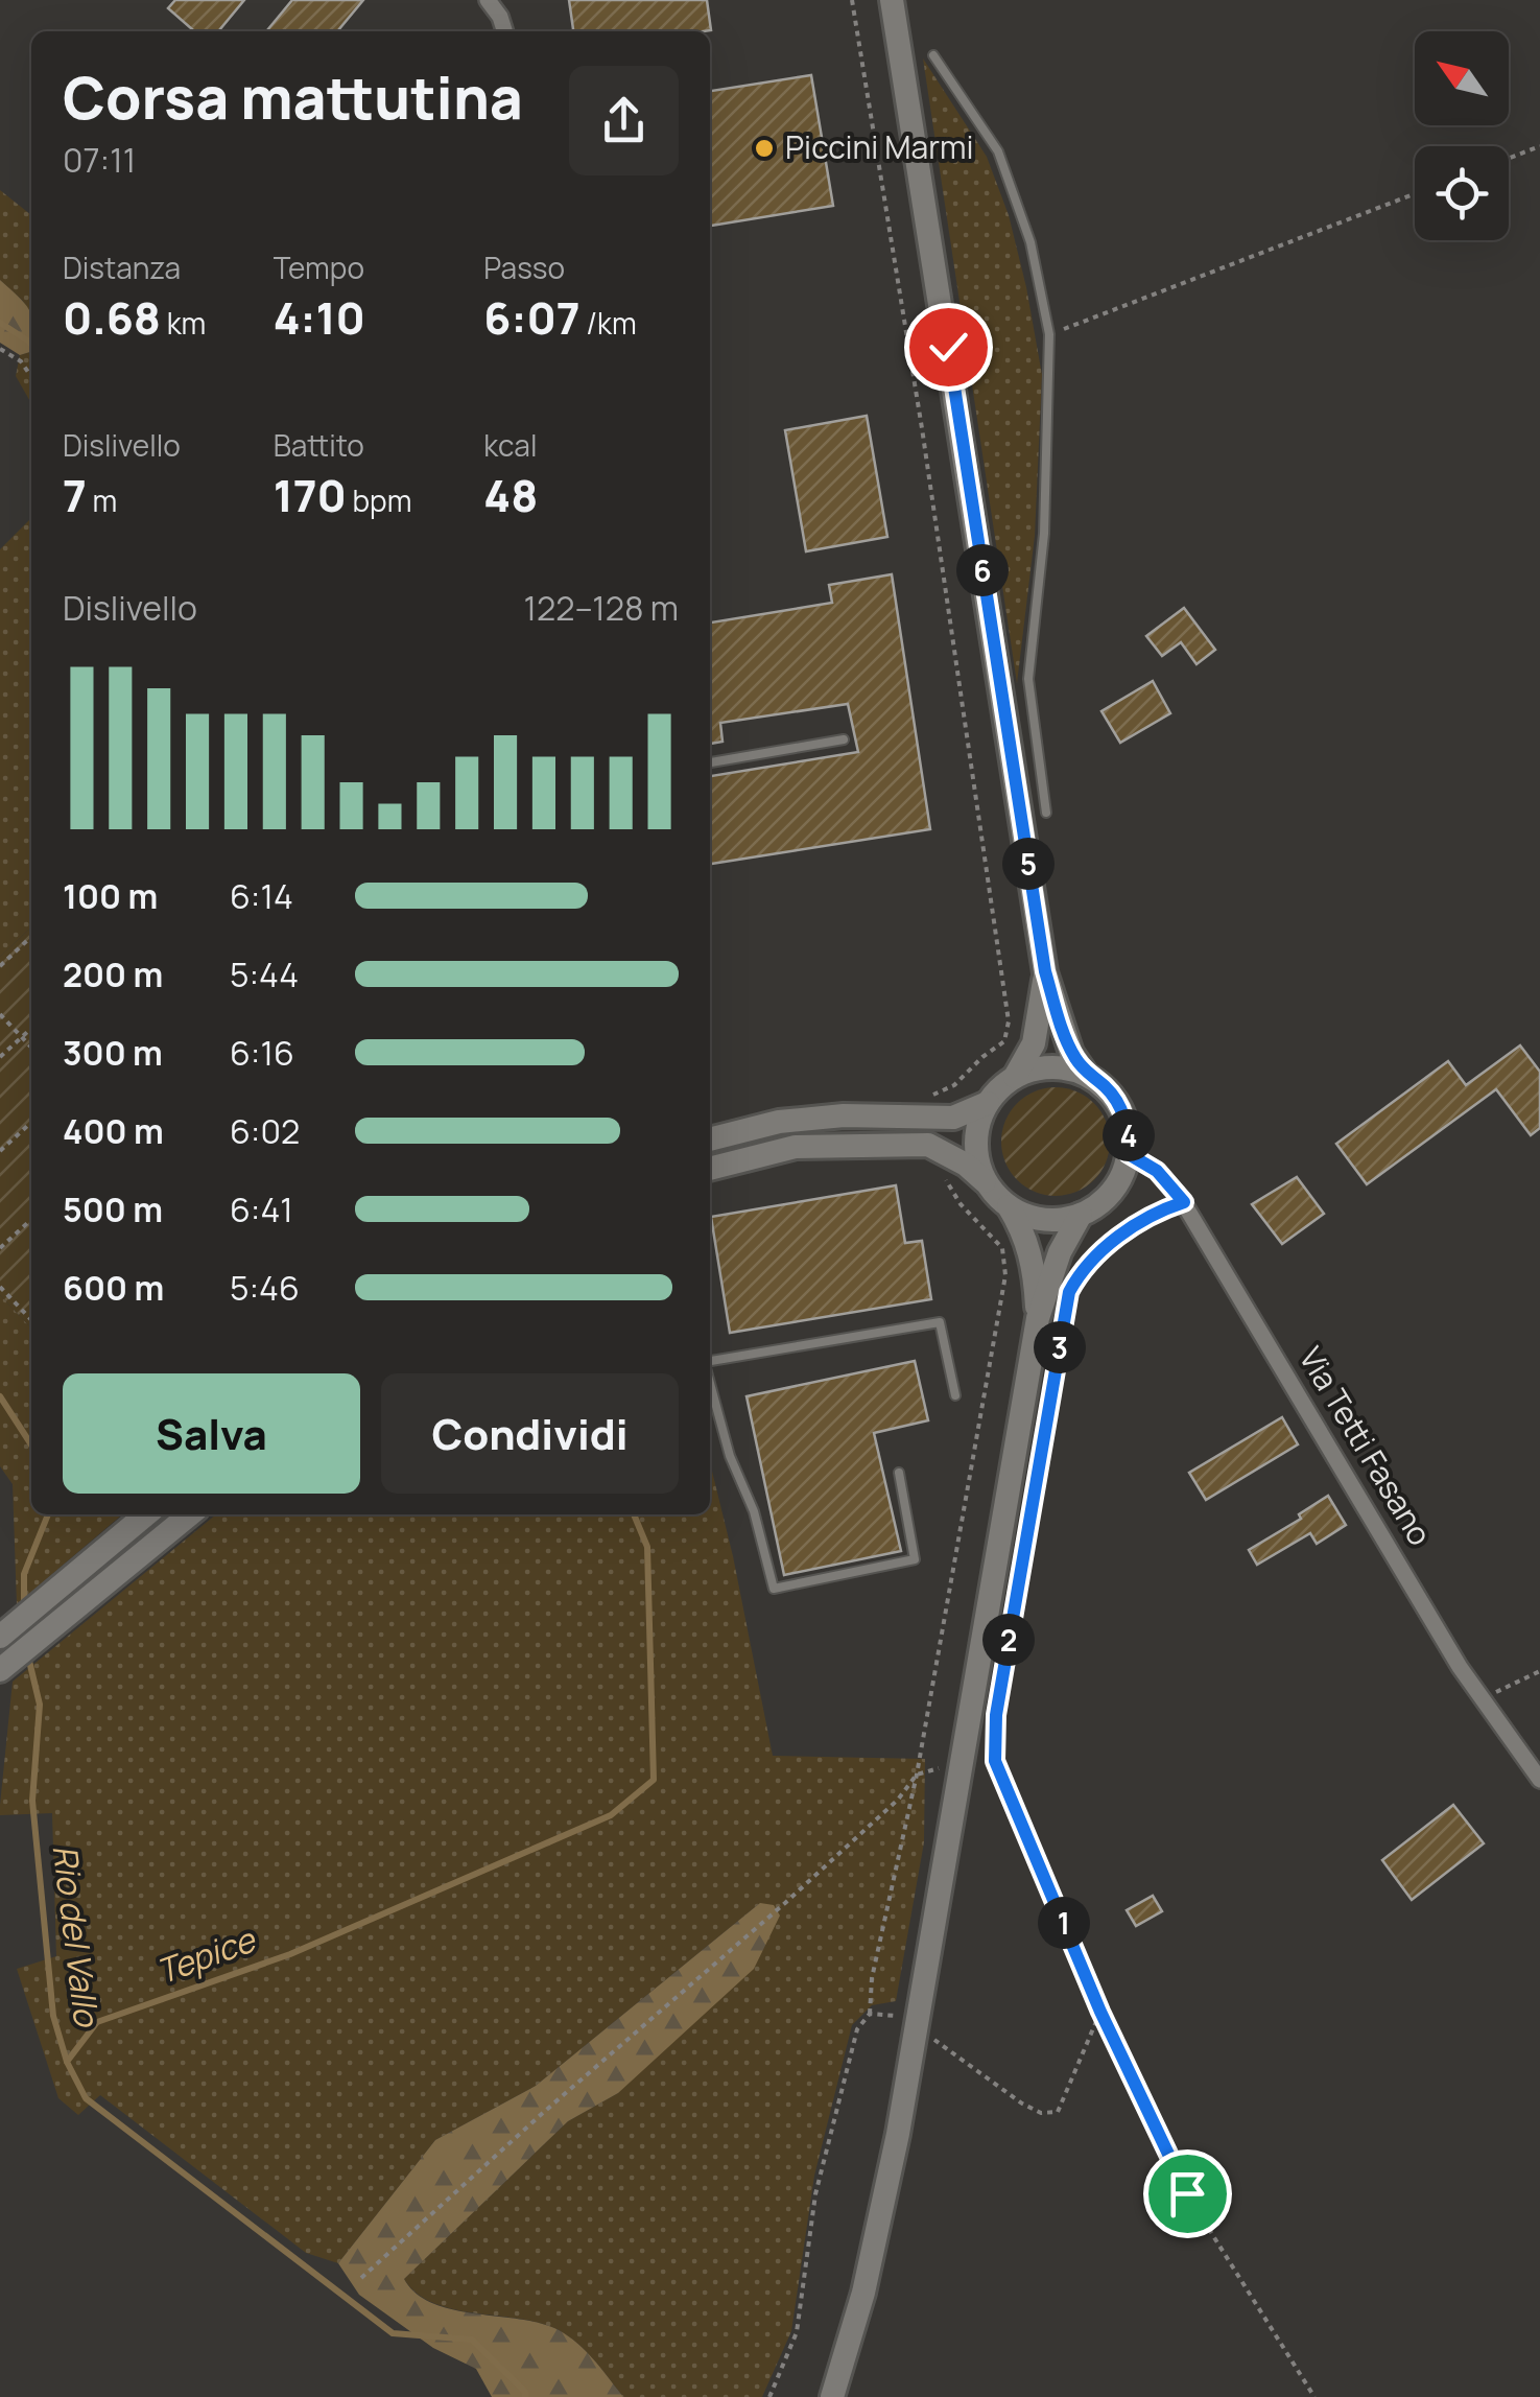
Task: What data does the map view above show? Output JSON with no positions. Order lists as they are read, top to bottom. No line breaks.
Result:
{"streets":{"street":["Via Tetti Fasano"]},"water":["Rio del Vallo","Tepice"],"places":["Piccini Marmi"],"north":"top left","page":{"heading":["Corsa mattutina","07:11"],"stats":[["Distanza","0.68 km"],["Tempo","4:10"],["Passo","6:07 /km"],["Dislivello","7 m"],["Battito","170 bpm"],["kcal","48"]],"pins":["6","5","4","3","2","1"],"chart":["Dislivello","122–128 m"],"list":[{"name":"100 m","note":"6:14"},{"name":"200 m","note":"5:44"},{"name":"300 m","note":"6:16"},{"name":"400 m","note":"6:02"},{"name":"500 m","note":"6:41"},{"name":"600 m","note":"5:46"}],"buttons":["Salva","Condividi"]}}
